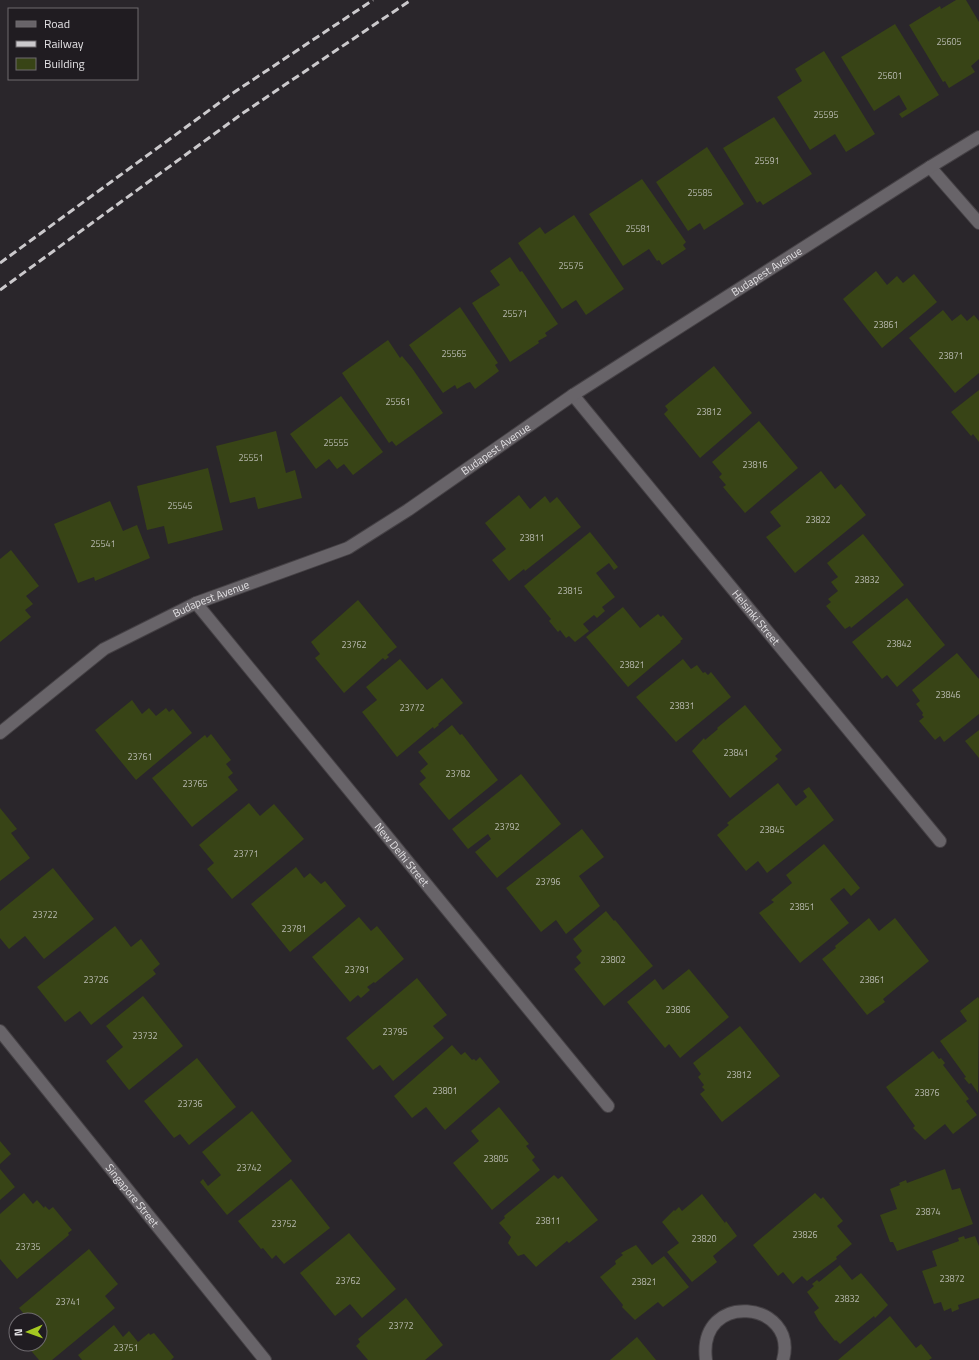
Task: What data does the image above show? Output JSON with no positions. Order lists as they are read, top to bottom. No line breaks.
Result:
{"streets":{"street":["Budapest Avenue","Helsinki Street","New Delhi Street","Singapore Street"]},"crossings":[["Budapest Avenue","Helsinki Street"],["Budapest Avenue","New Delhi Street"]],"house_numbers":["25605","25601","25595","25591","25585","25581","25575","25571","23861","25565","23871","25561","23812","25555","25551","23816","25545","23822","23811","25541","23832","23815","23842","23762","23821","23846","23831","23772","23841","23761","23782","23765","23792","23845","23771","23796","23851","23722","23781","23802","23791","23726","23861","23806","23795","23732","23812","23801","23876","23736","23805","23742","23874","23811","23752","23826","23820","23735","23872","23762","23821","23832","23741","23772","23751"],"legend":["Road","Railway","Building"],"north":"left"}
